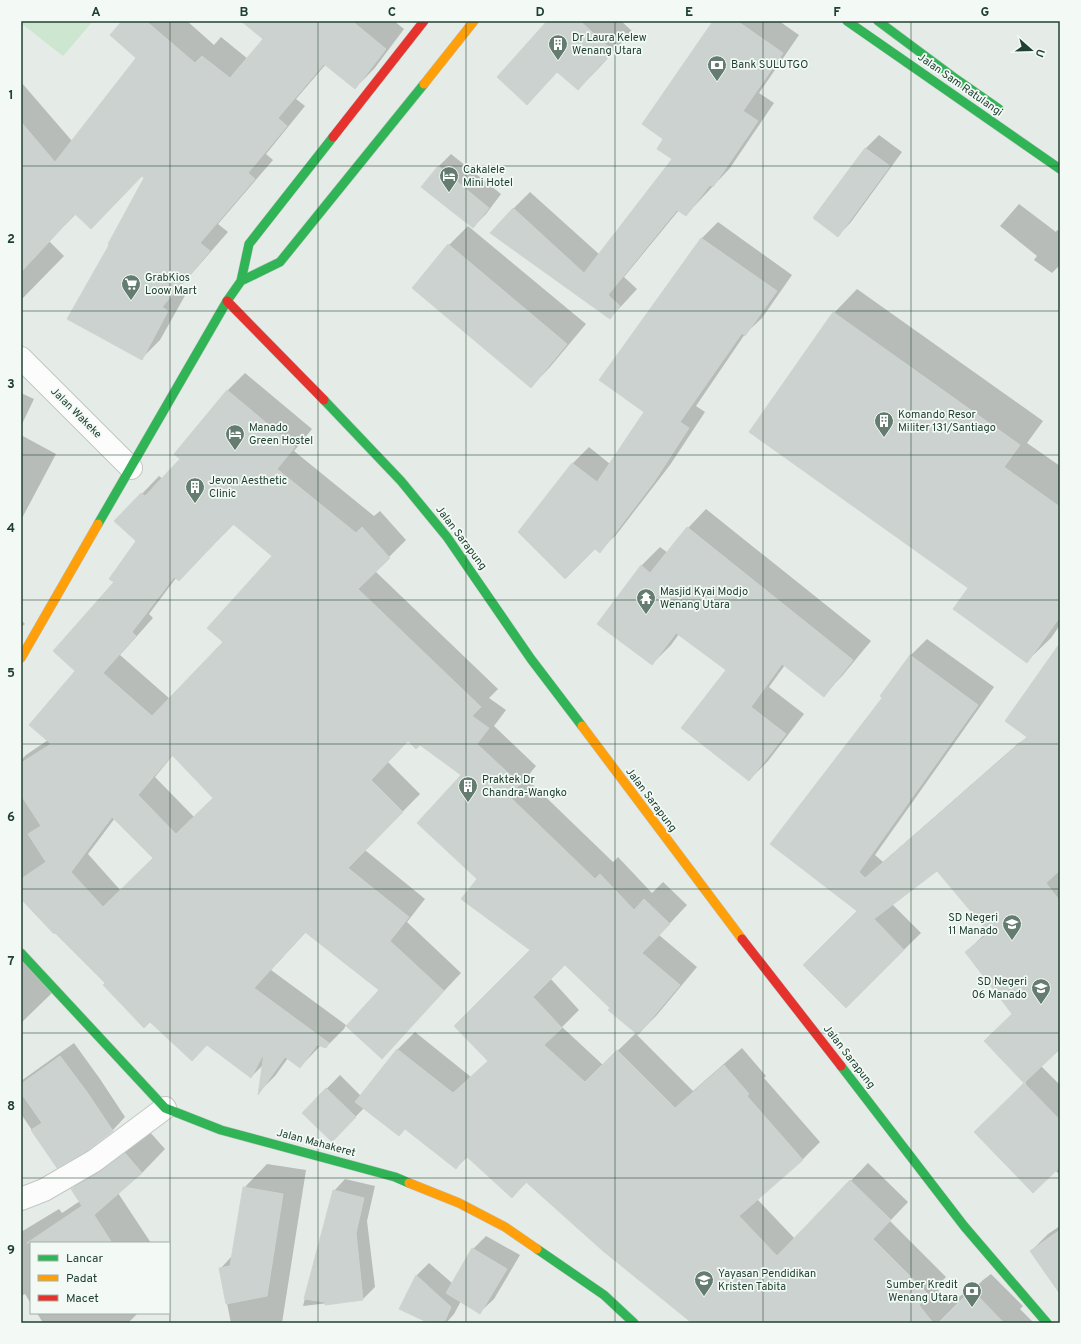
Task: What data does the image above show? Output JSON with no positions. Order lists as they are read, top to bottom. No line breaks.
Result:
{"streets":{"street":["Jalan Sam Ratulangi","Jalan Wakeke","Jalan Sarapung","Jalan Mahakeret"]},"places":{"building":["Dr Laura Kelew Wenang Utara","Komando Resor Militer 131/Santiago","Jevon Aesthetic Clinic","Praktek Dr Chandra-Wangko"],"bank":["Bank SULUTGO","Sumber Kredit Wenang Utara"],"hotel":["Cakalele Mini Hotel","Manado Green Hostel"],"supermarket":["GrabKios Loow Mart"],"temple":["Masjid Kyai Modjo Wenang Utara"],"school or university":["SD Negeri 11 Manado","SD Negeri 06 Manado","Yayasan Pendidikan Kristen Tabita"]},"legend":["Lancar","Padat","Macet"],"north":"right","grid":{"columns":["A","B","C","D","E","F","G"],"rows":["1","2","3","4","5","6","7","8","9"]}}
